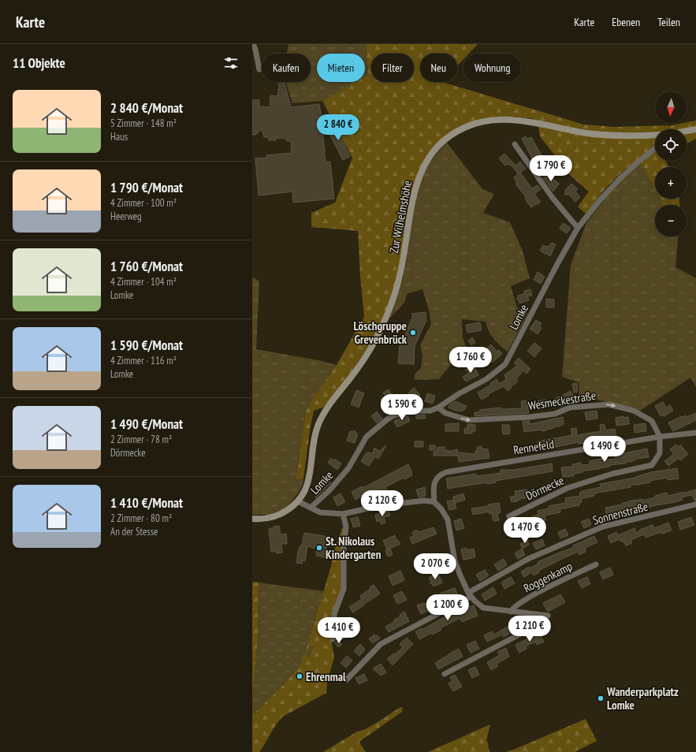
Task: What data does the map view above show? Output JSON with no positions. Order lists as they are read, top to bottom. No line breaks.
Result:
{"streets":{"street":["Zur Wilhelmshöhe","Lomke","Wesmeckestraße","Rennefeld","Dörmecke","Sonnenstraße","Roggenkamp"]},"crossings":[["Lomke","Wesmeckestraße"],["Wesmeckestraße","Rennefeld"],["Wesmeckestraße","Dörmecke"],["Rennefeld","Dörmecke"]],"one_way":["Wesmeckestraße"],"places":["Löschgruppe Grevenbrück","St. Nikolaus Kindergarten","Ehrenmal","Wanderparkplatz Lomke"],"north":"bottom","page":{"header":"Karte","nav":["Karte","Ebenen","Teilen"],"heading":"11 Objekte","chip":["Kaufen","Mieten","Filter","Neu","Wohnung"],"list":[{"name":"2 840 €/Monat","note":"5 Zimmer · 148 m² · Haus"},{"name":"1 790 €/Monat","note":"4 Zimmer · 100 m² · Heerweg"},{"name":"1 760 €/Monat","note":"4 Zimmer · 104 m² · Lomke"},{"name":"1 590 €/Monat","note":"4 Zimmer · 116 m² · Lomke"},{"name":"1 490 €/Monat","note":"2 Zimmer · 78 m² · Dörmecke"},{"name":"1 410 €/Monat","note":"2 Zimmer · 80 m² · An der Stesse"}],"map_buttons":["+","−"],"price":["2 840 €","1 790 €","1 760 €","1 590 €","1 490 €","2 120 €","1 470 €","2 070 €","1 200 €","1 210 €","1 410 €"]}}
